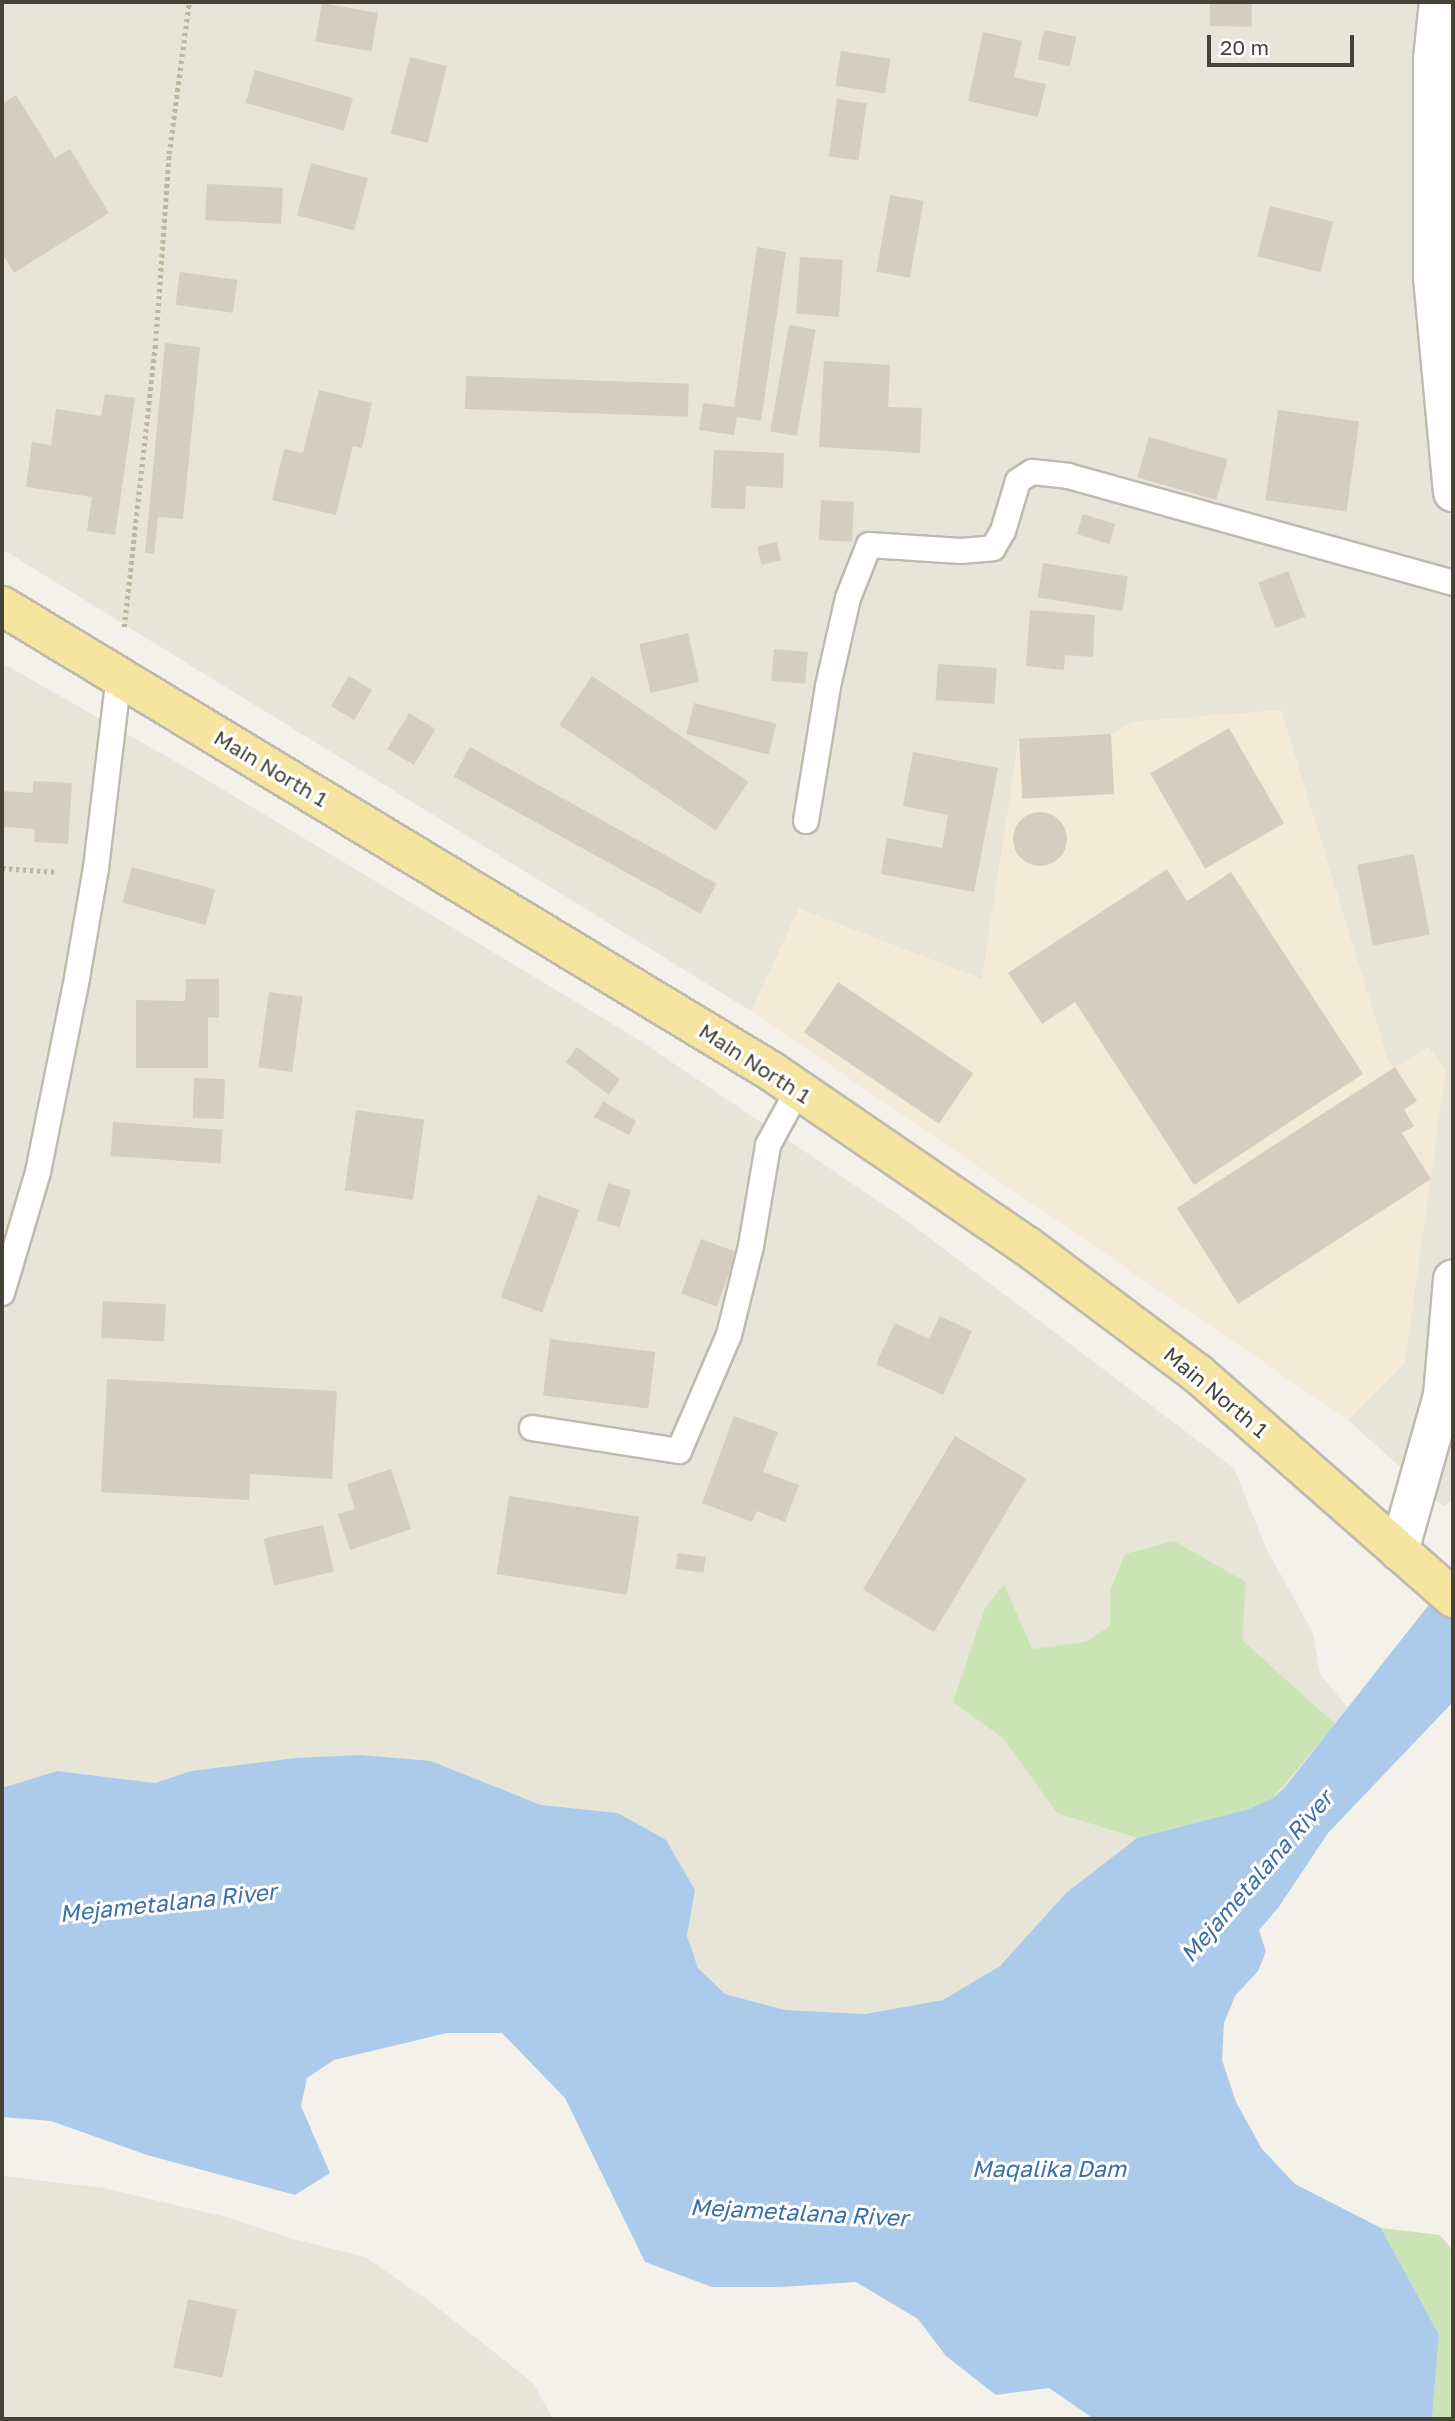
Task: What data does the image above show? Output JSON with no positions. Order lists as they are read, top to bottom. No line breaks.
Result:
{"streets":{"main road":["Main North 1"]},"water":["Mejametalana River","Maqalika Dam"],"scale_bar":"20 m"}
